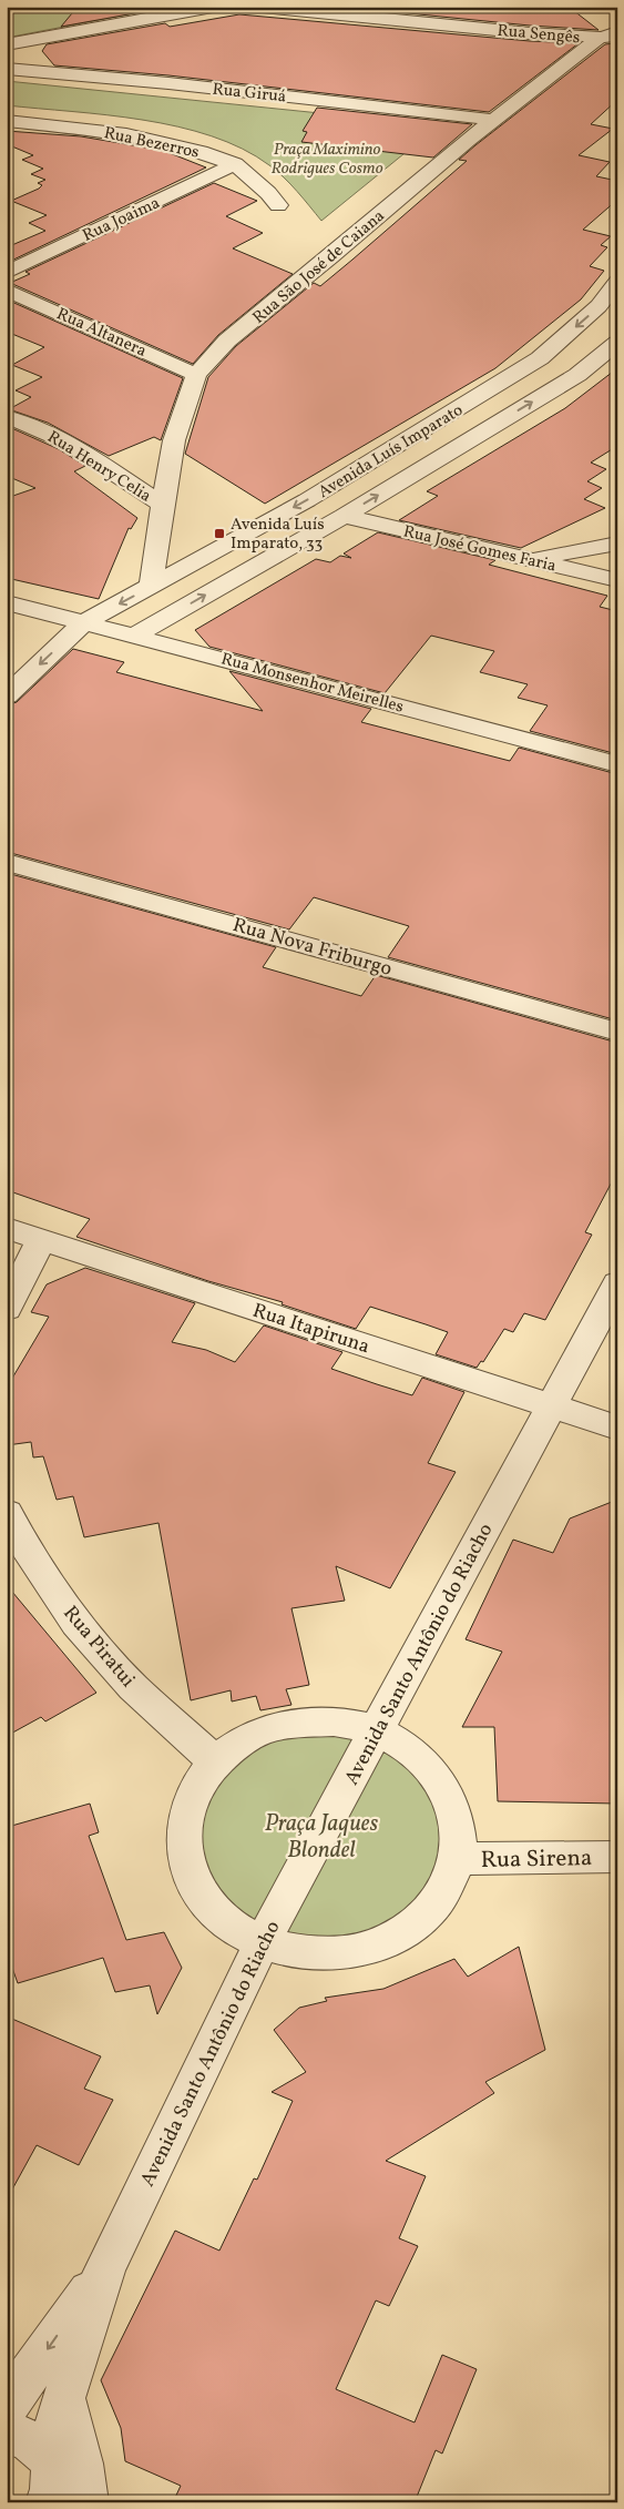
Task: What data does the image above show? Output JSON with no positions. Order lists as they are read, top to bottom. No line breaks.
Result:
{"streets":{"street":["Rua Sengês","Rua Giruá","Rua Bezerros","Rua Joaima","Rua São José de Caiana","Rua Altanera","Avenida Luís Imparato","Rua Henry Celia","Rua José Gomes Faria","Rua Monsenhor Meirelles","Rua Nova Friburgo","Rua Itapiruna","Rua Piratui","Avenida Santo Antônio do Riacho","Rua Sirena"]},"crossings":[["Rua Sengês","Rua São José de Caiana"],["Rua Giruá","Rua São José de Caiana"],["Rua Bezerros","Rua Joaima"],["Rua São José de Caiana","Rua Altanera"],["Rua São José de Caiana","Avenida Luís Imparato"],["Rua São José de Caiana","Rua Henry Celia"],["Avenida Luís Imparato","Rua José Gomes Faria"],["Avenida Luís Imparato","Rua Monsenhor Meirelles"],["Rua Itapiruna","Avenida Santo Antônio do Riacho"]],"parks":["Praça Maximino Rodrigues Cosmo","Praça Jaques Blondel"],"places":{"transit":["Avenida Luís Imparato, 33"]}}
